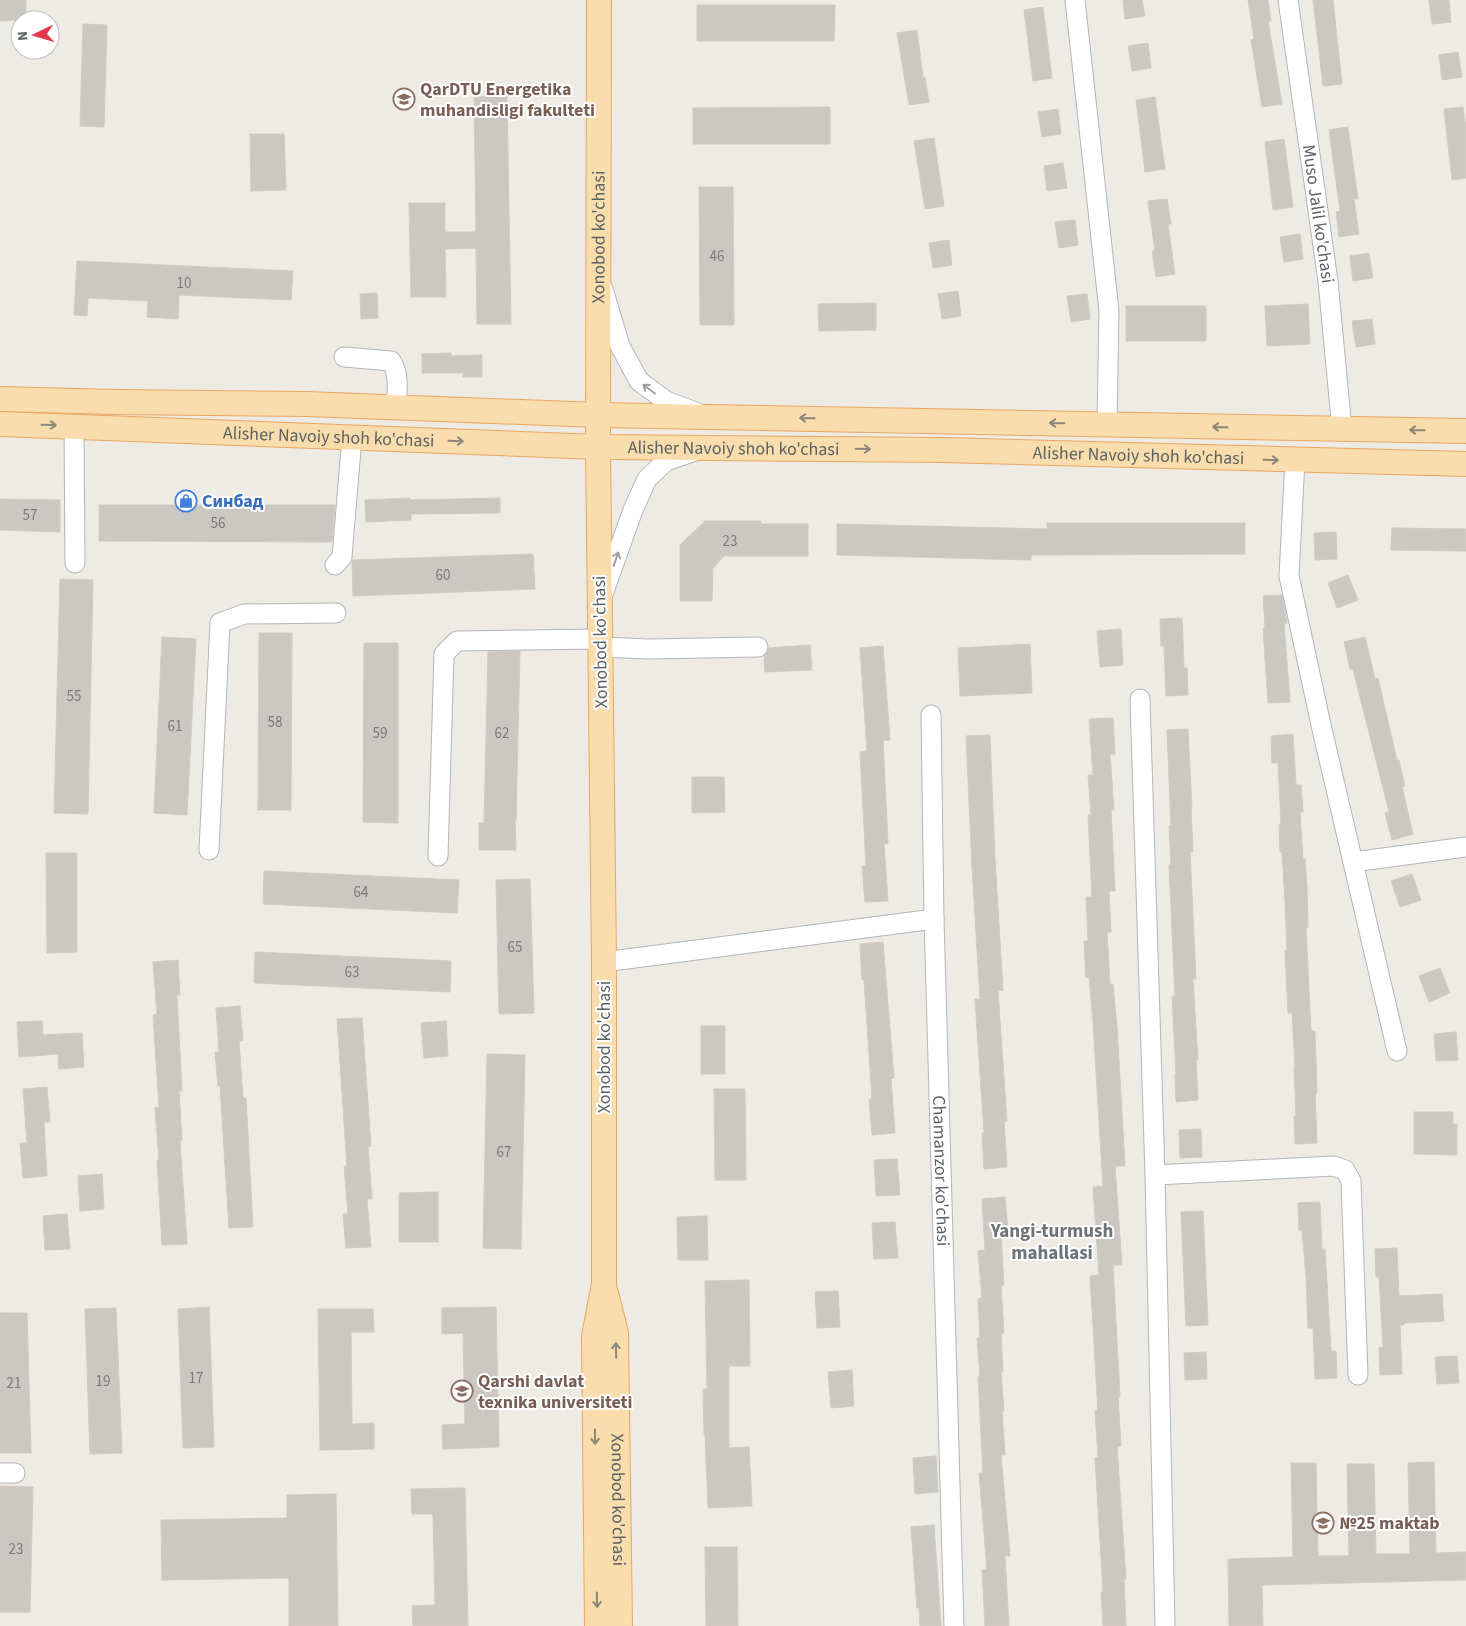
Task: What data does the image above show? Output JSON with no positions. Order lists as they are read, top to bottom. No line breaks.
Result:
{"streets":{"main road":["Xonobod ko'chasi","Alisher Navoiy shoh ko'chasi"],"street":["Muso Jalil ko'chasi","Chamanzor ko'chasi"]},"crossings":[["Muso Jalil ko'chasi","Alisher Navoiy shoh ko'chasi"],["Xonobod ko'chasi","Alisher Navoiy shoh ko'chasi"]],"districts":["Yangi-turmush mahallasi"],"places":{"school or university":["QarDTU Energetika muhandisligi fakulteti","Qarshi davlat texnika universiteti","№25 maktab"],"shop":["Синбад"]},"house_numbers":["46","10","57","56","23","60","55","58","61","59","62","64","65","63","67","17","19","21","23"],"north":"left"}
